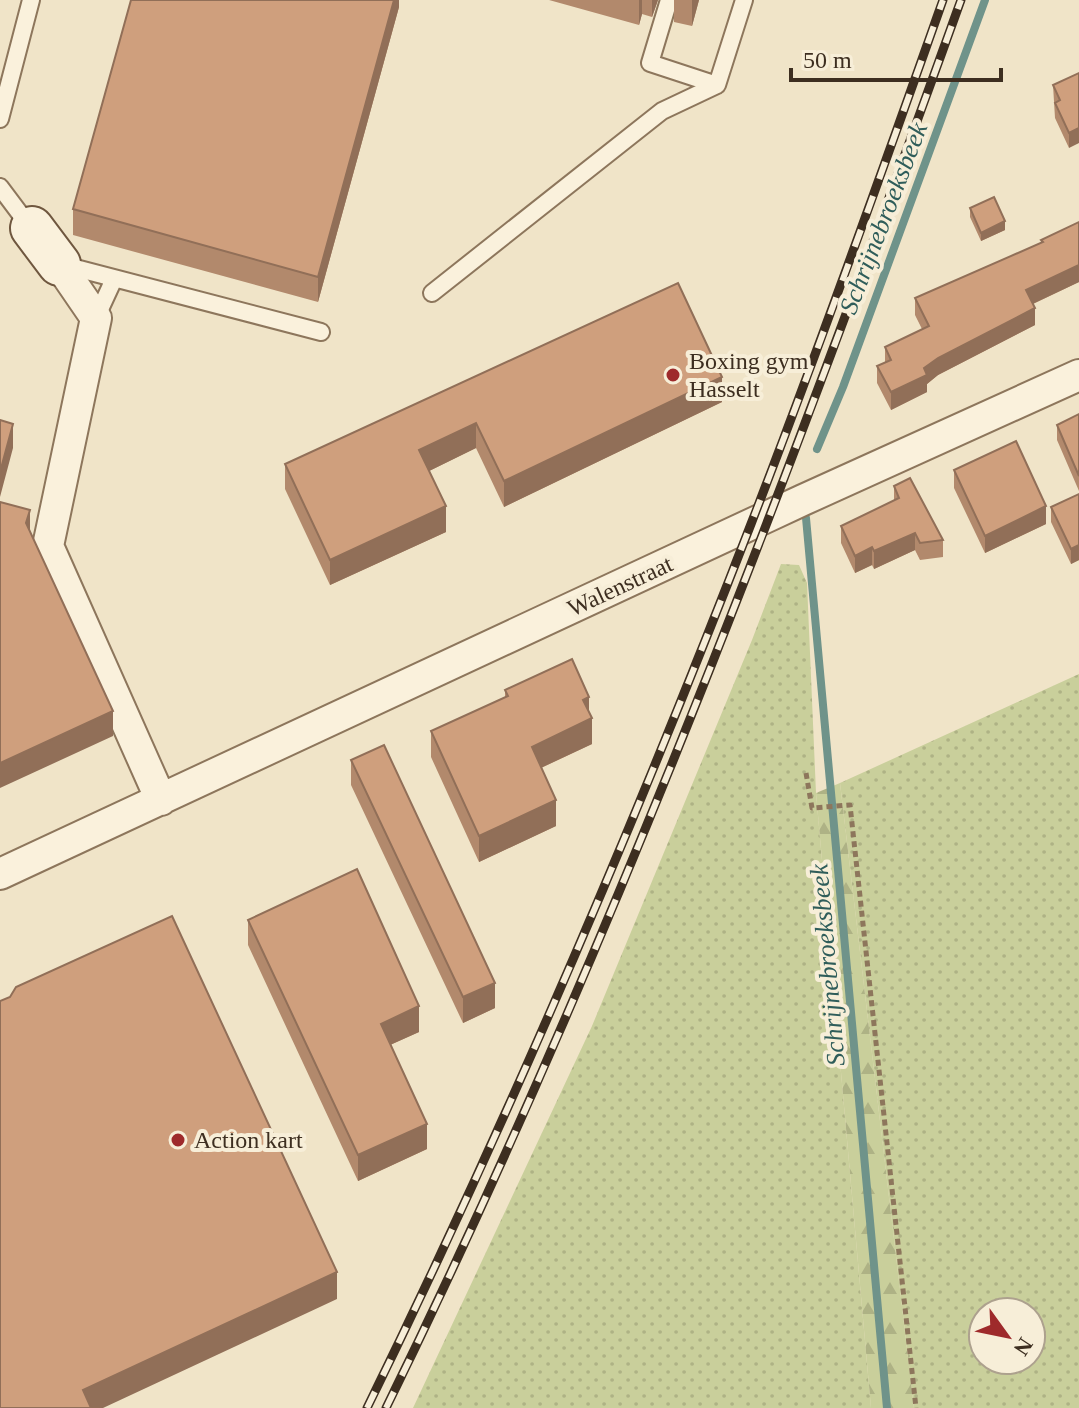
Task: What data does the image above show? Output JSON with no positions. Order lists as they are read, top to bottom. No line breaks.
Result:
{"streets":{"street":["Walenstraat"]},"water":["Schrijnebroeksbeek"],"places":["Boxing gym Hasselt","Action kart"],"scale_bar":"50 m","north":"bottom right"}
